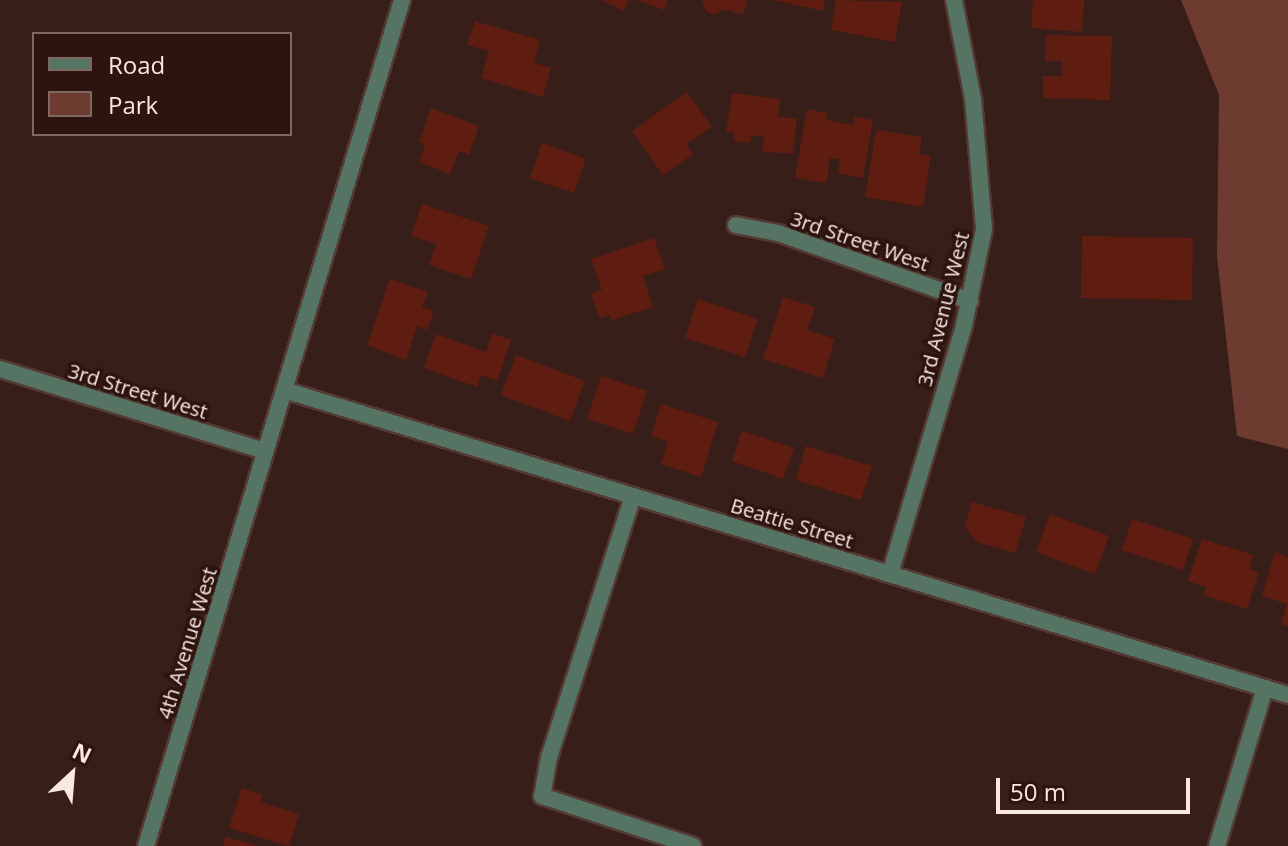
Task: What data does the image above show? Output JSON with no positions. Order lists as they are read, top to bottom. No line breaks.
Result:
{"streets":{"street":["3rd Street West","3rd Avenue West","Beattie Street","4th Avenue West"]},"crossings":[["3rd Street West","3rd Avenue West"],["3rd Street West","4th Avenue West"],["3rd Avenue West","Beattie Street"],["Beattie Street","4th Avenue West"]],"legend":["Road","Park"],"scale_bar":"50 m","north":"top right"}
